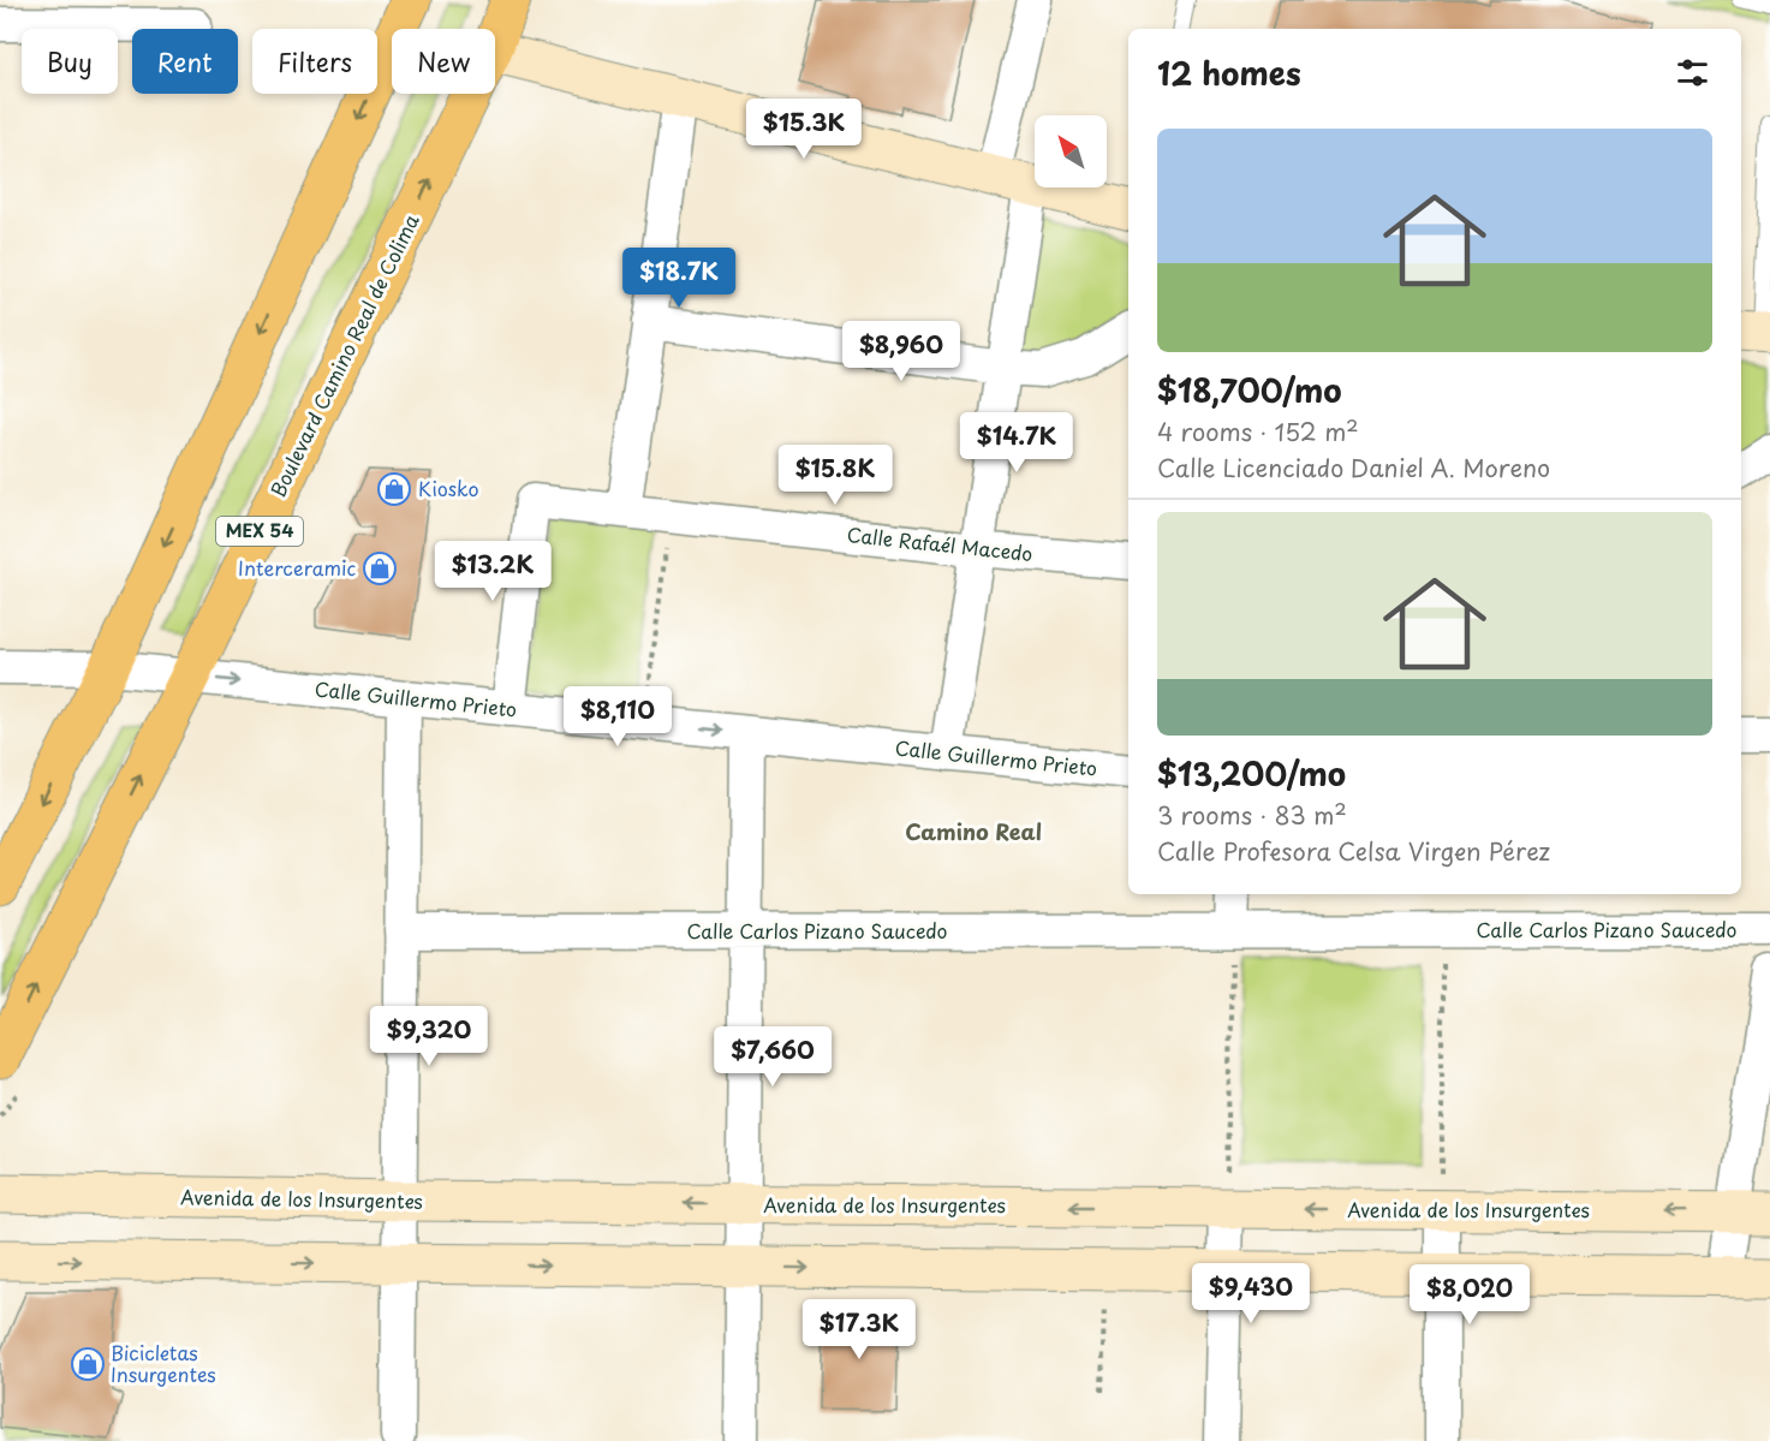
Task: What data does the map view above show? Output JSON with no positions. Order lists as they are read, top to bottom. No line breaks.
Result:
{"streets":{"main road":["Boulevard Camino Real de Colima","MEX 54"],"street":["Calle Rafaél Macedo","Calle Guillermo Prieto","Calle Carlos Pizano Saucedo","Avenida de los Insurgentes"]},"crossings":[["Boulevard Camino Real de Colima","Calle Guillermo Prieto"],["Calle Rafaél Macedo","Calle Guillermo Prieto"]],"districts":["Camino Real"],"places":{"shop":["Kiosko","Interceramic","Bicicletas Insurgentes"]},"north":"top left","page":{"chip":["Buy","Rent","Filters","New"],"heading":"12 homes","price":["$15.3K","$18.7K","$8,960","$14.7K","$15.8K","$13.2K","$8,110","$9,320","$7,660","$9,430","$8,020","$17.3K"],"list":[{"name":"$18,700/mo","note":"4 rooms · 152 m² · Calle Licenciado Daniel A. Moreno"},{"name":"$13,200/mo","note":"3 rooms · 83 m² · Calle Profesora Celsa Virgen Pérez"}]}}
